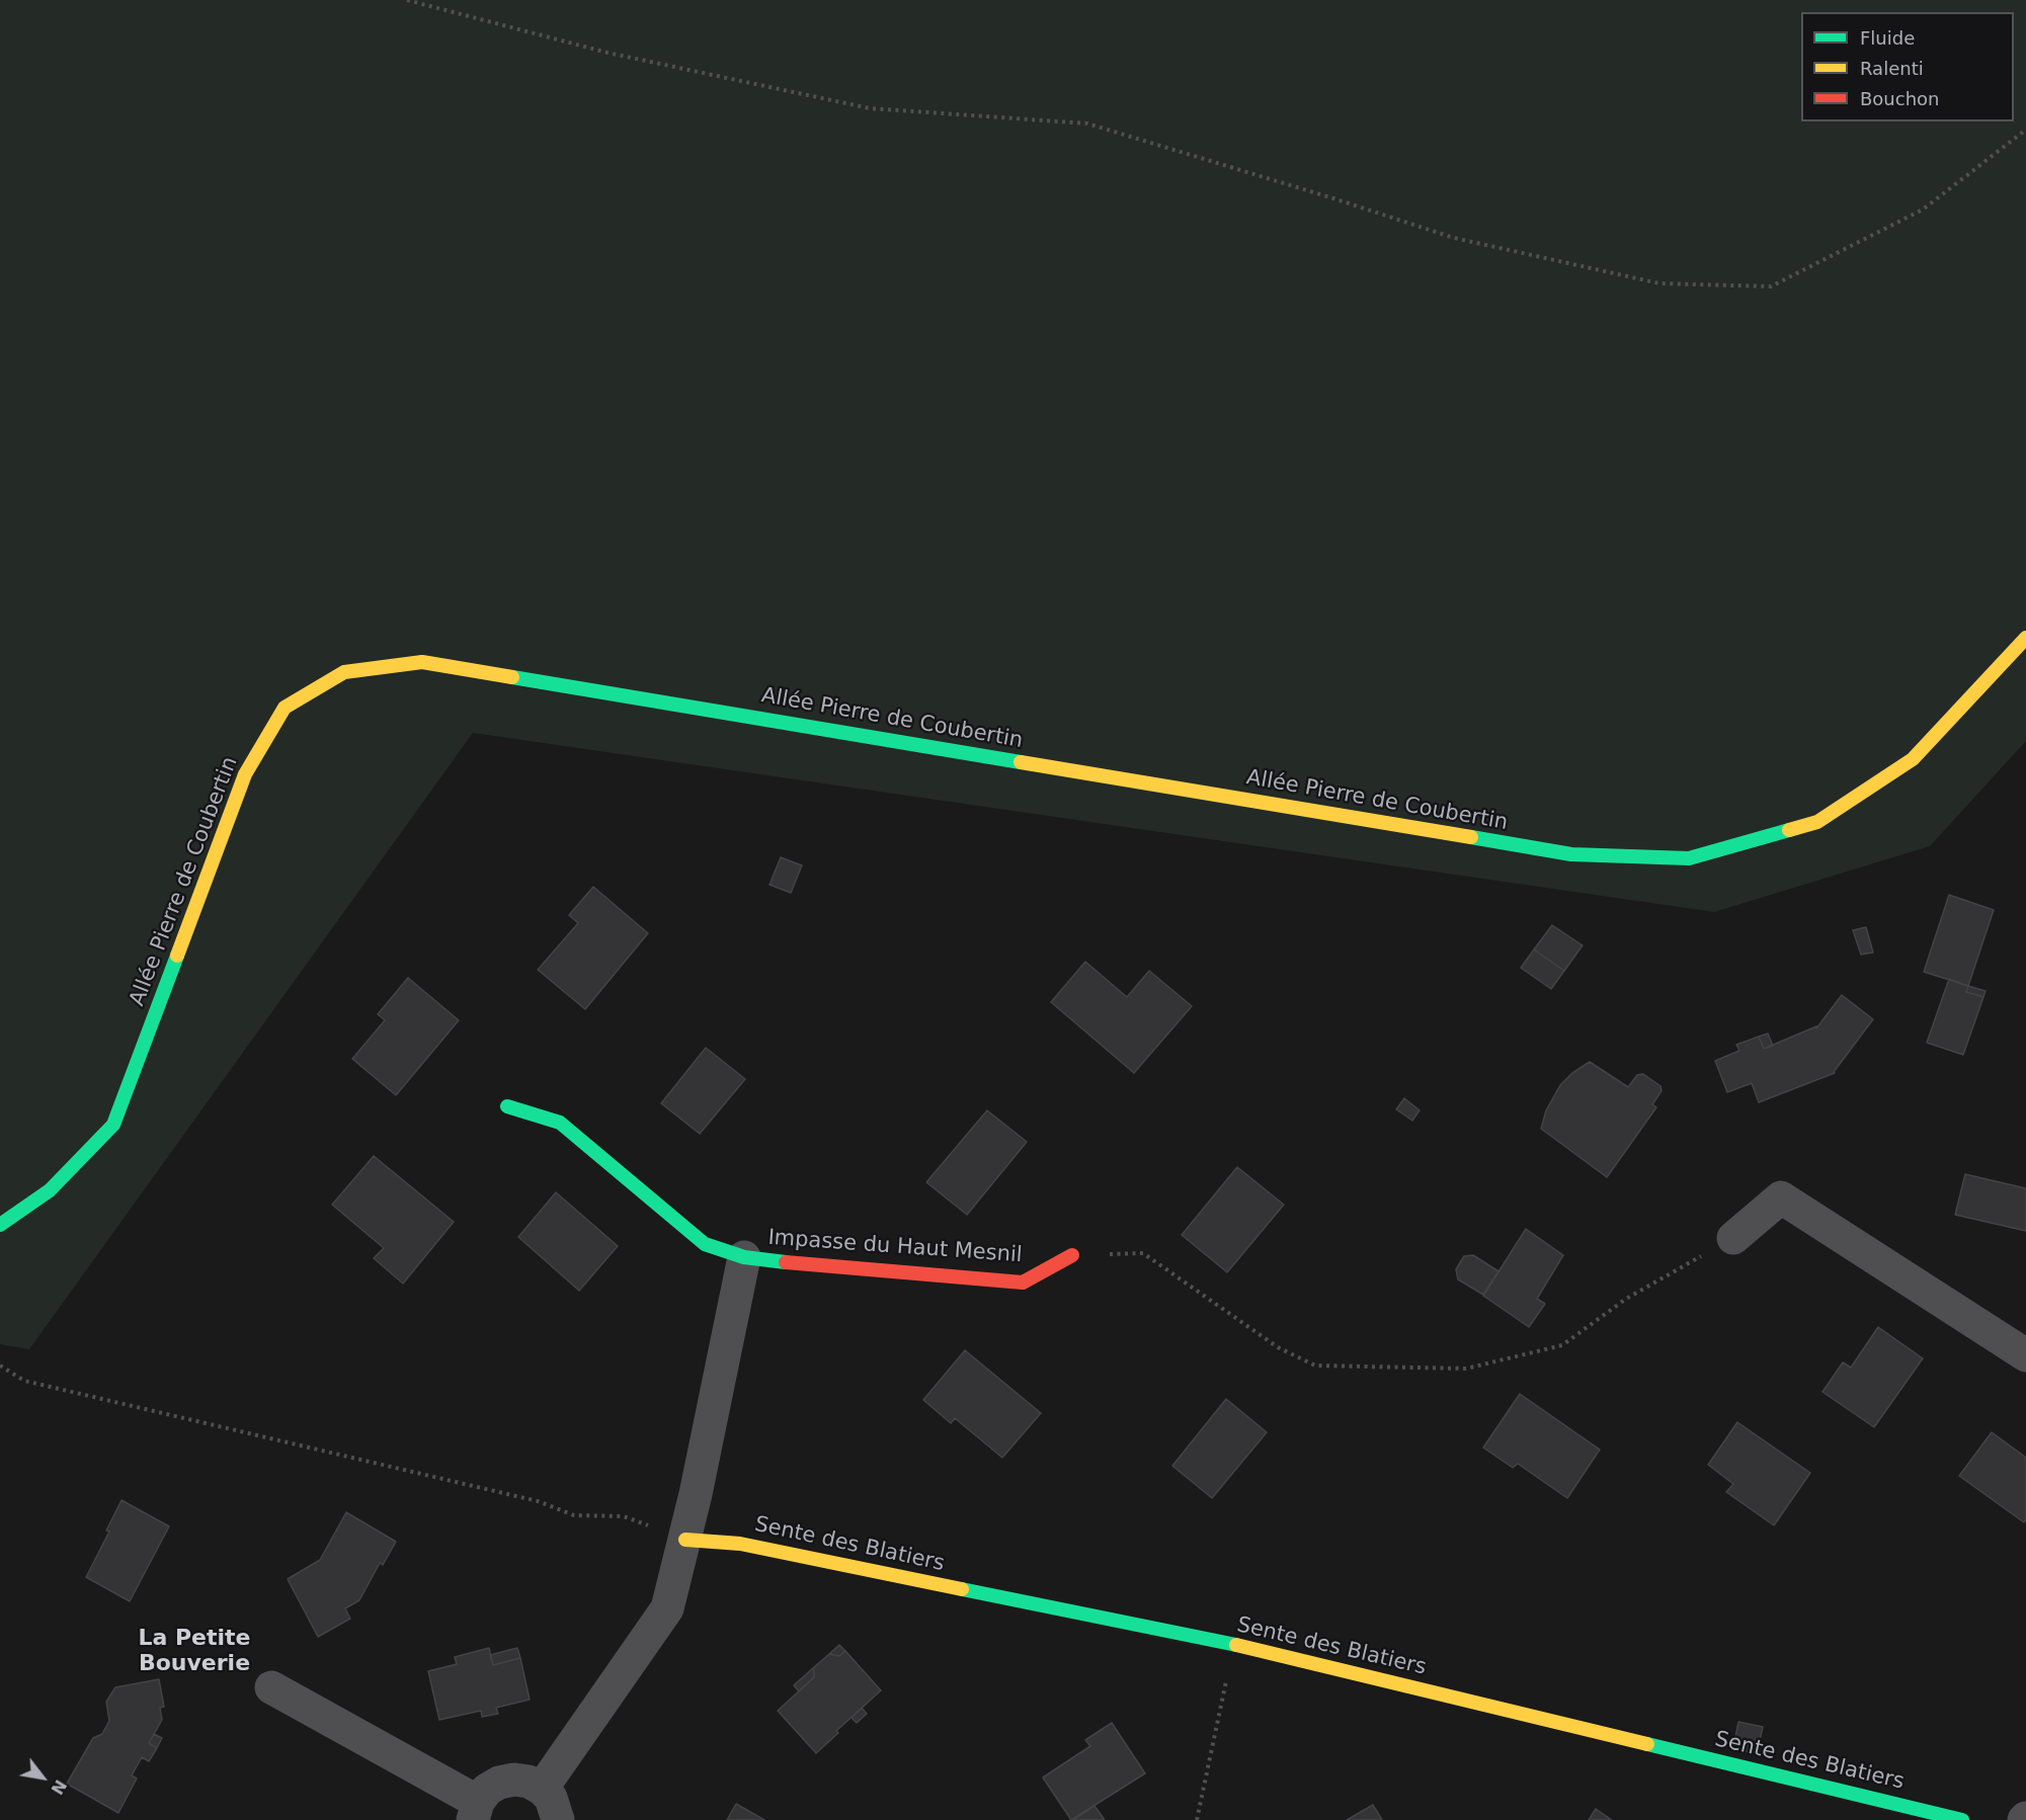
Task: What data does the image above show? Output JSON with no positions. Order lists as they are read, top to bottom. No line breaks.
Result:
{"streets":{"street":["Allée Pierre de Coubertin","Impasse du Haut Mesnil","Sente des Blatiers"]},"districts":["La Petite Bouverie"],"legend":["Fluide","Ralenti","Bouchon"],"north":"bottom right"}
